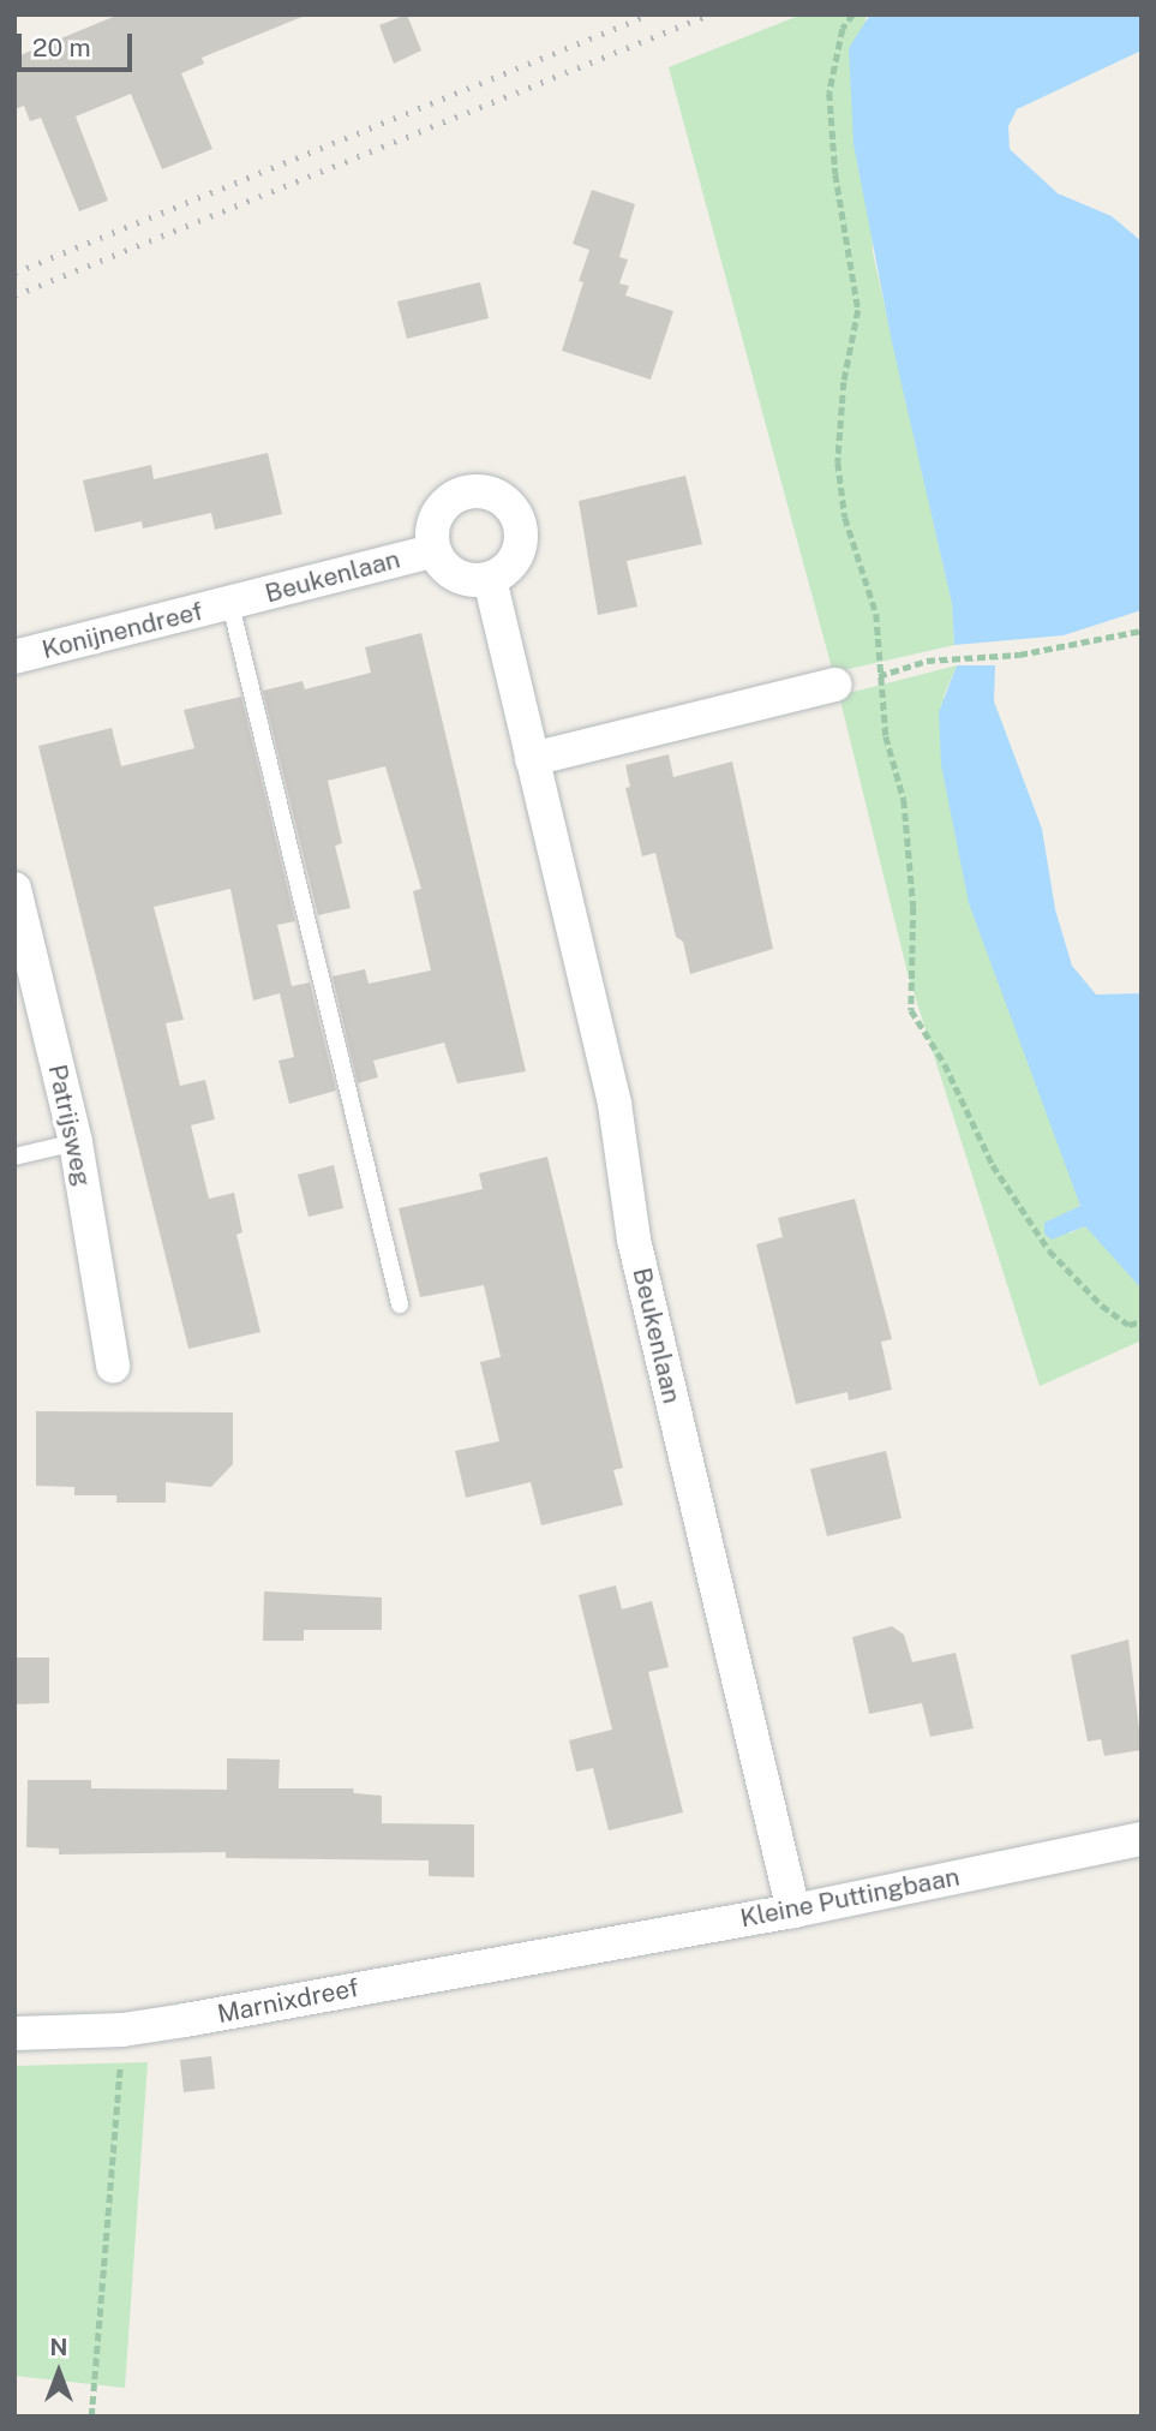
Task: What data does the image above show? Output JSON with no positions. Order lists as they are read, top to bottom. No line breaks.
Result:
{"streets":{"street":["Beukenlaan","Konijnendreef","Patrijsweg","Kleine Puttingbaan","Marnixdreef"]},"crossings":[["Beukenlaan","Konijnendreef"],["Beukenlaan","Kleine Puttingbaan"],["Kleine Puttingbaan","Marnixdreef"]],"scale_bar":"20 m","north":"top"}
